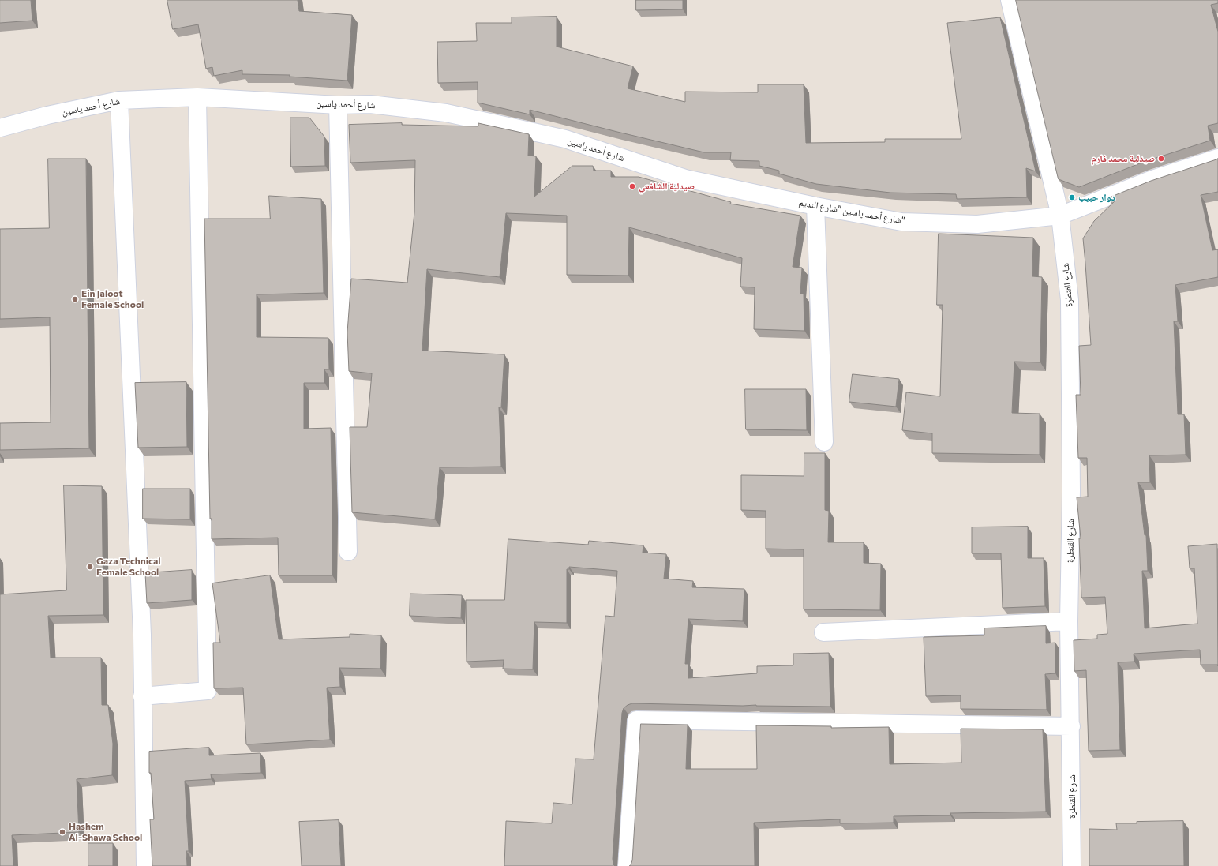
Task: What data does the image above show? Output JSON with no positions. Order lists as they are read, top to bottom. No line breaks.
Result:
{"streets":{"street":["شارع أحمد ياسين","شارع أحمد ياسين \"شارع النديم\"","شارع القنطرة"]},"crossings":[["شارع أحمد ياسين","شارع أحمد ياسين \"شارع النديم\""],["شارع أحمد ياسين \"شارع النديم\"","شارع القنطرة"]],"places":["صيدلية محمد فارم","صيدلية الشافعي","دوار حبيب","Ein Jaloot Female School","Gaza Technical Female School","Hashem Al-Shawa School"]}
